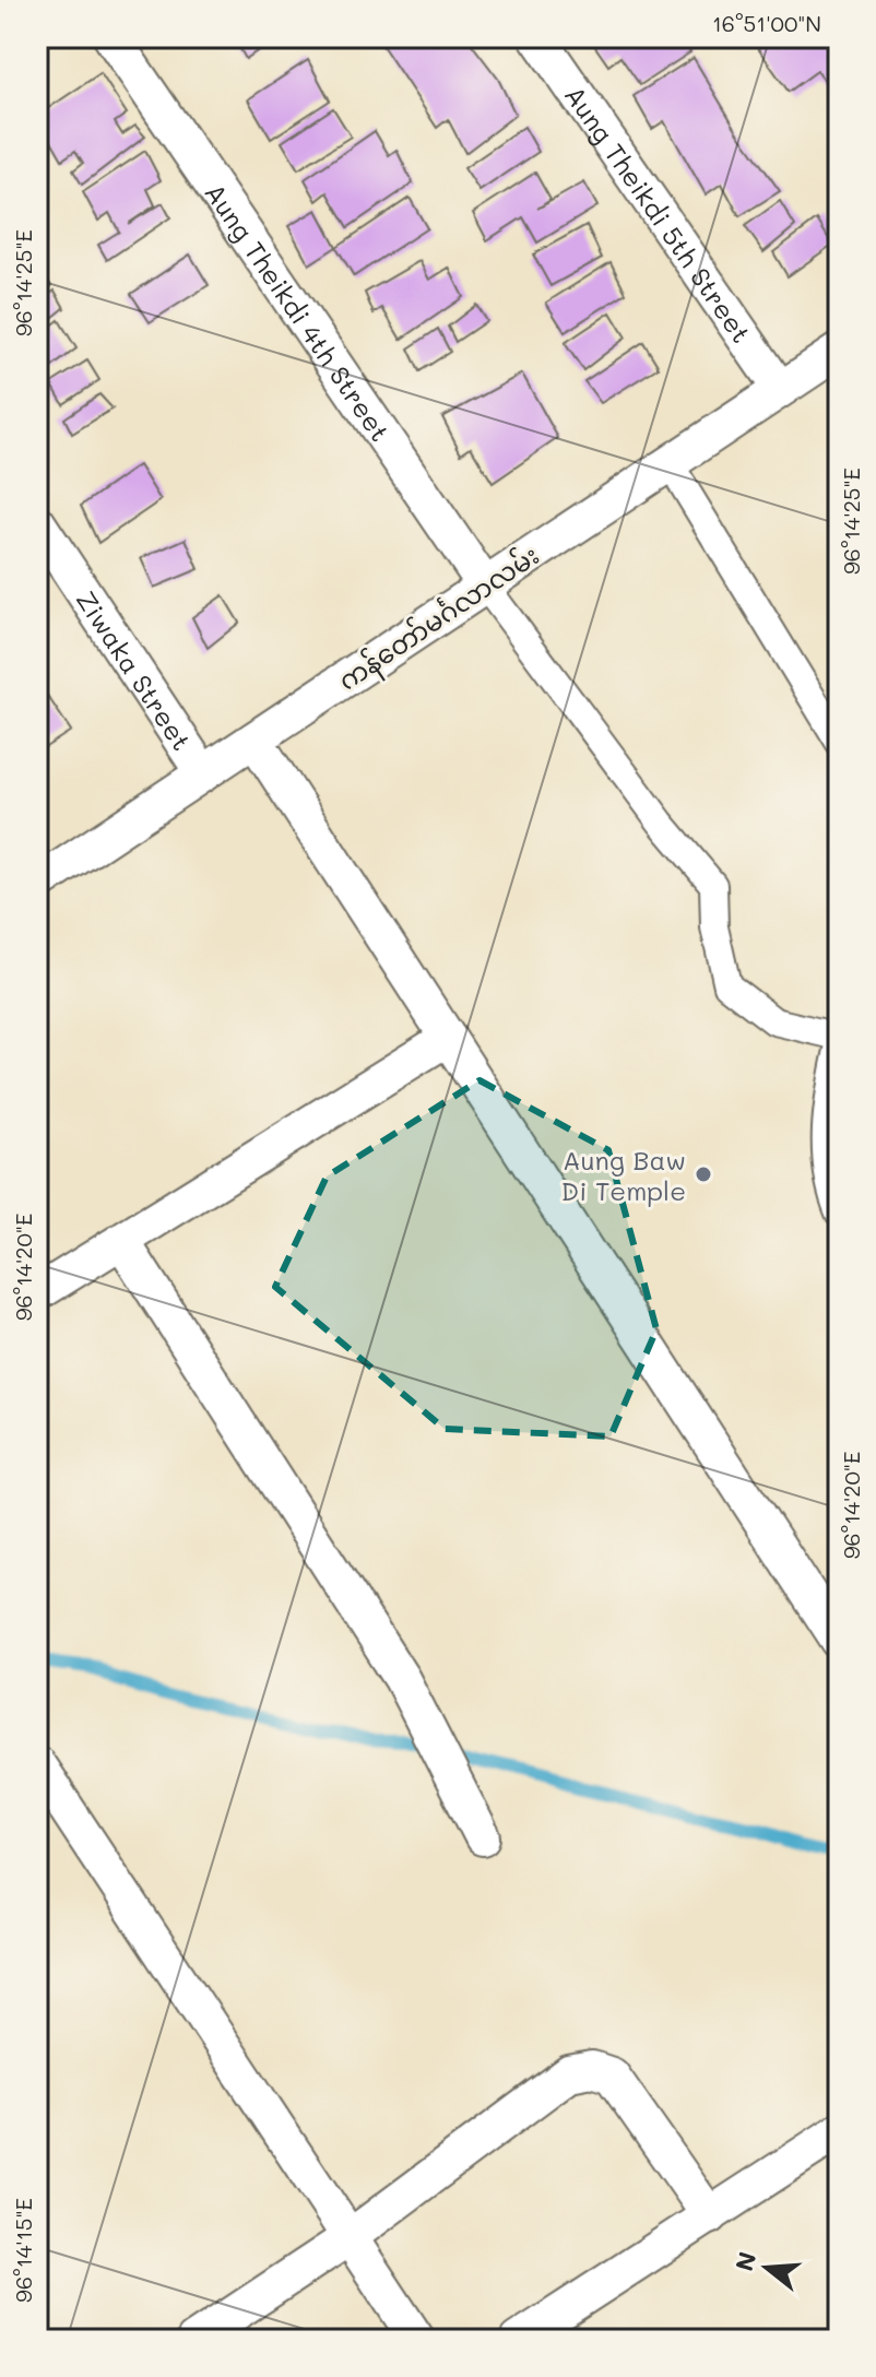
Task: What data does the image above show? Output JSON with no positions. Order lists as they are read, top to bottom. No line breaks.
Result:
{"streets":{"street":["Aung Theikdi 5th Street","Aung Theikdi 4th Street","ကန်တော်မင်္ဂလာလမ်း","Ziwaka Street"]},"crossings":[["Aung Theikdi 5th Street","ကန်တော်မင်္ဂလာလမ်း"],["Aung Theikdi 4th Street","ကန်တော်မင်္ဂလာလမ်း"],["ကန်တော်မင်္ဂလာလမ်း","Ziwaka Street"]],"places":["Aung Baw Di Temple"],"north":"left","coordinates":["16°51'00\"N","96°14'25\"E","96°14'20\"E","96°14'15\"E"]}
